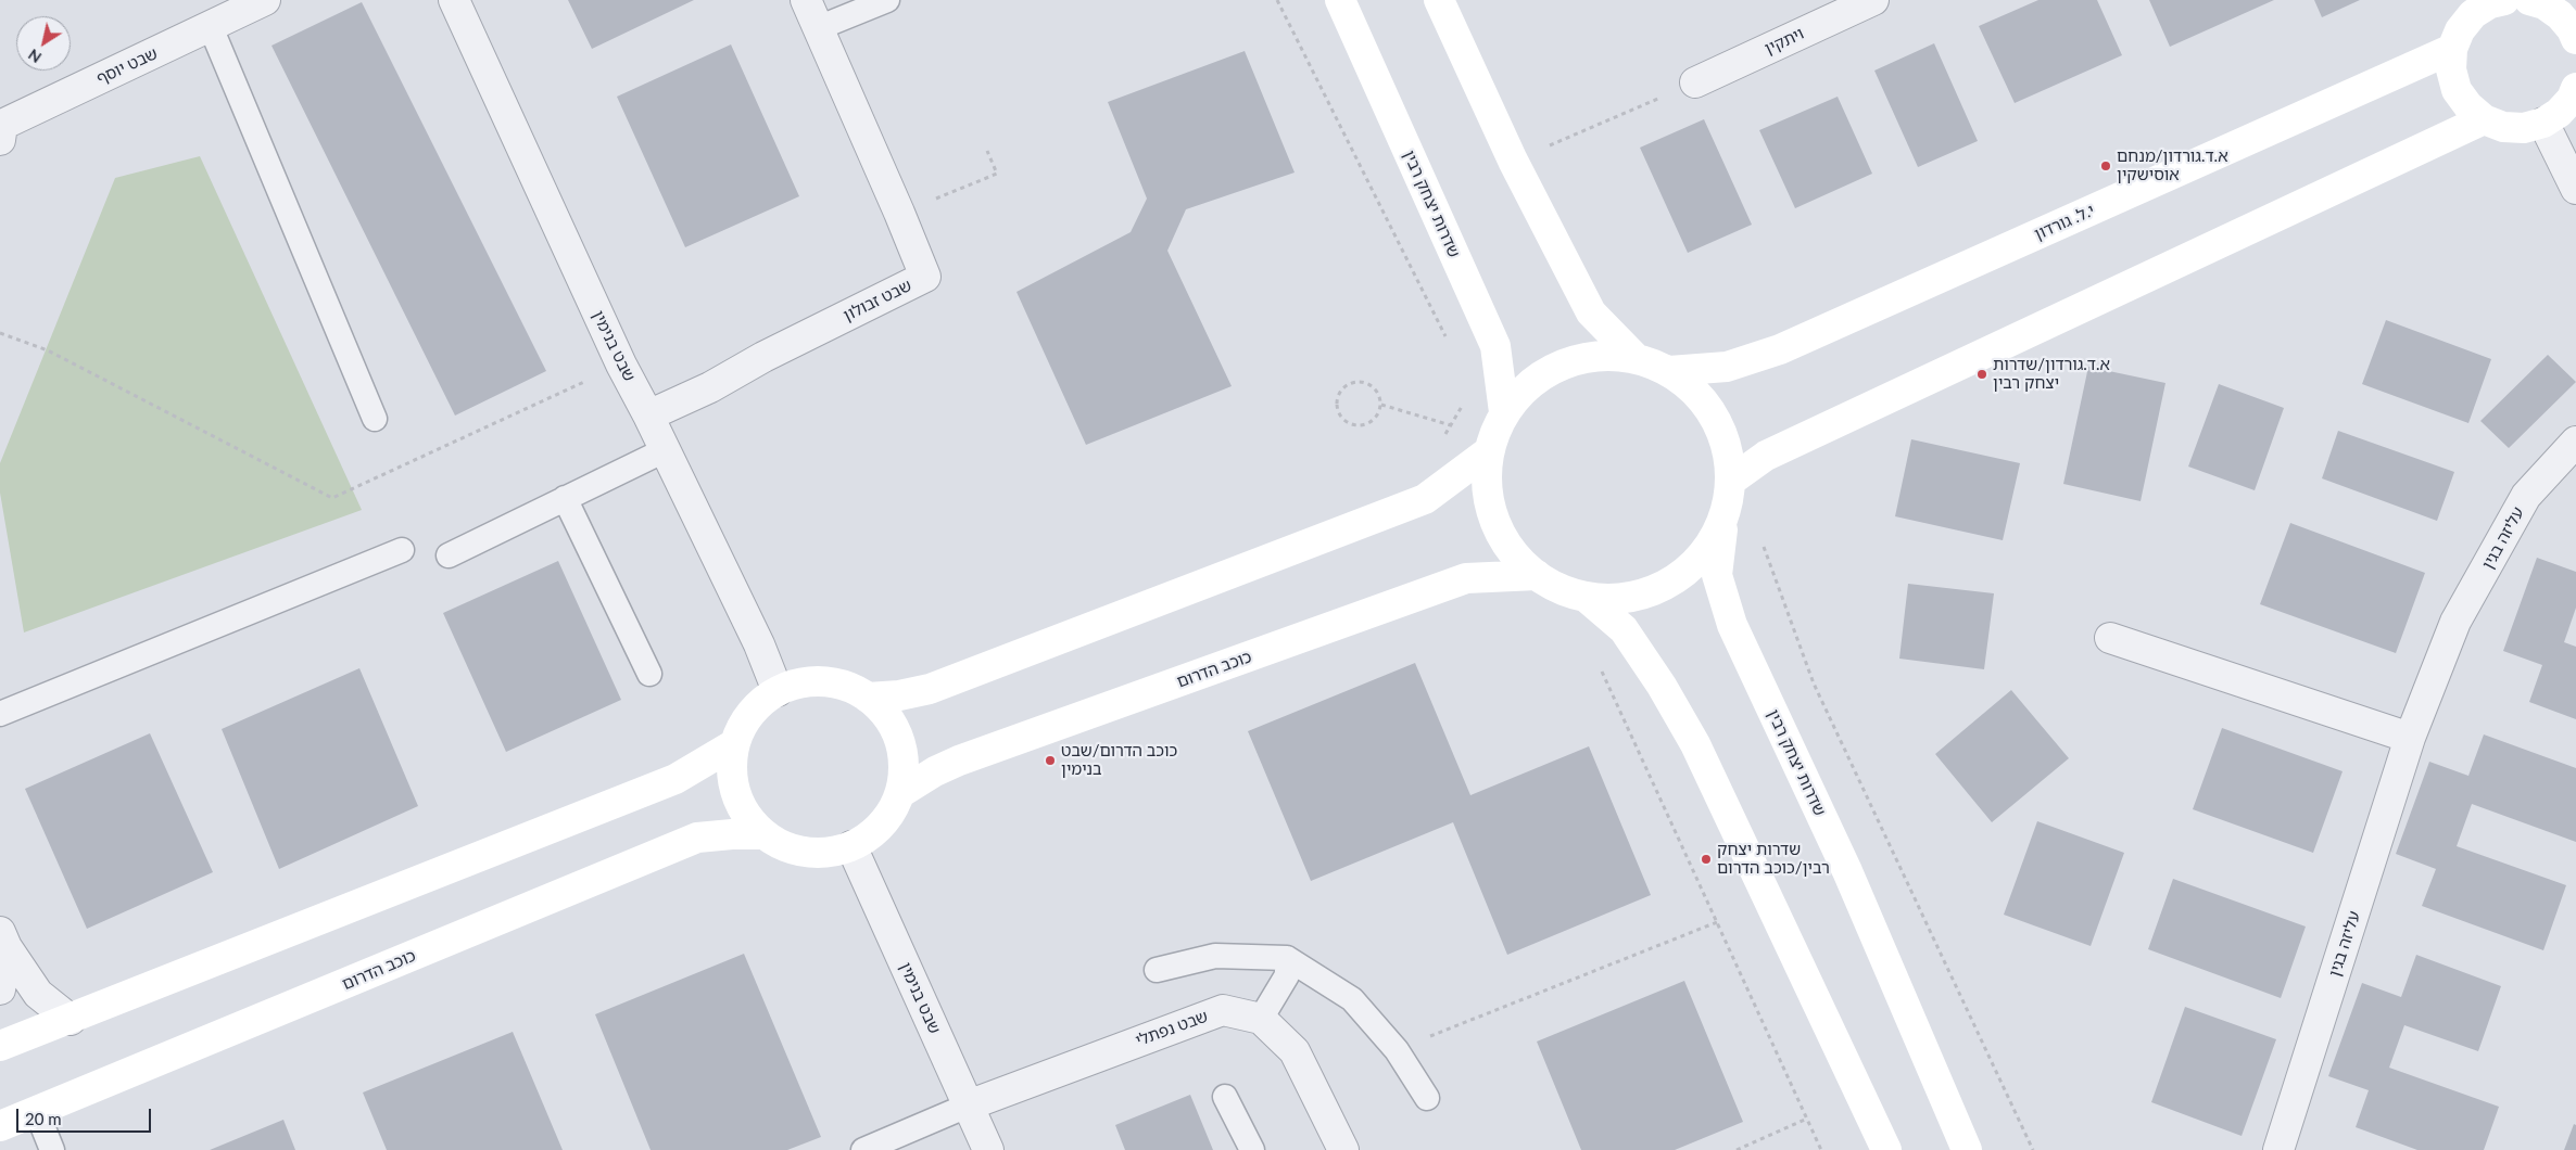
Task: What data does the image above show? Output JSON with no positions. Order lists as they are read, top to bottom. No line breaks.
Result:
{"streets":{"street":["ויתקין","שבט יוסף","שדרות יצחק רבין","י.ל. גורדון","שבט זבולון","שבט בנימין","עליזה בגין","כוכב הדרום","שבט נפתלי"]},"crossings":[["שבט זבולון","שבט בנימין"],["שבט בנימין","כוכב הדרום"],["שבט בנימין","שבט נפתלי"]],"places":["א.ד.גורדון/מנחם אוסישקין","א.ד.גורדון/שדרות יצחק רבין","כוכב הדרום/שבט בנימין","שדרות יצחק רבין/כוכב הדרום"],"scale_bar":"20 m","north":"bottom left"}
